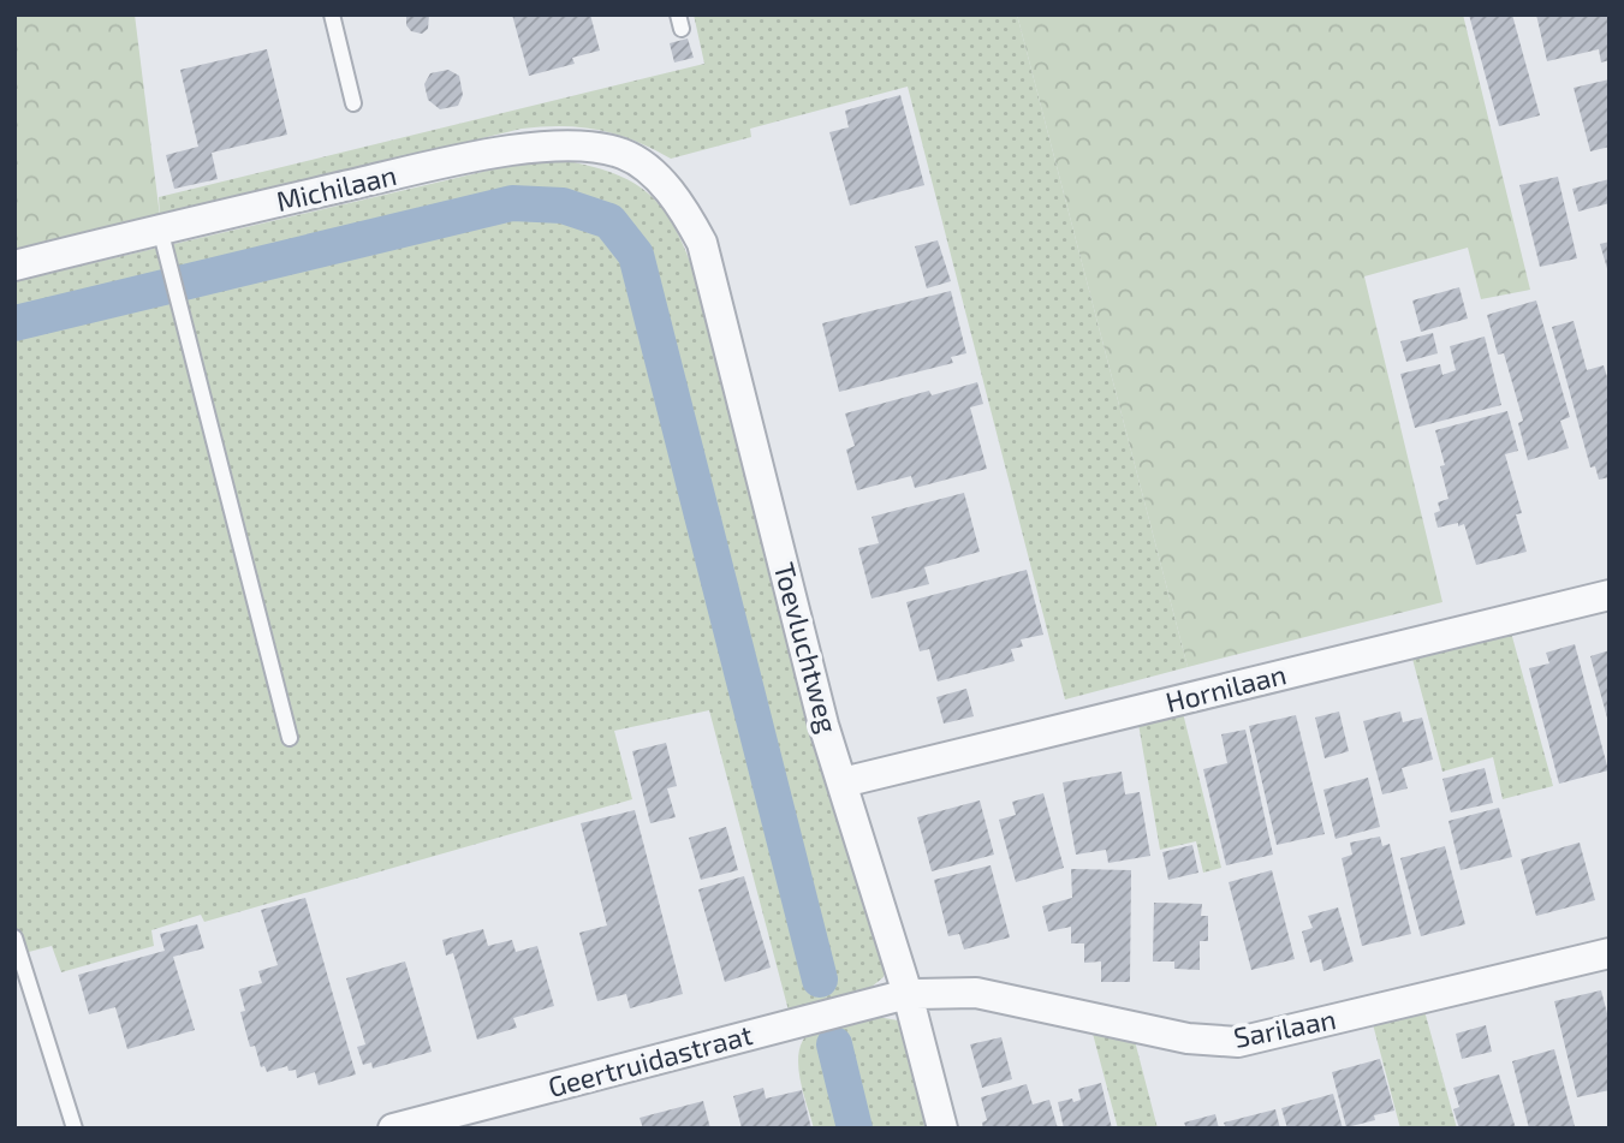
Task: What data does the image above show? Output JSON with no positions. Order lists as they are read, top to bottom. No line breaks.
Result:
{"streets":{"street":["Michilaan","Toevluchtweg","Hornilaan","Sarilaan","Geertruidastraat"]},"crossings":[["Michilaan","Toevluchtweg"],["Toevluchtweg","Hornilaan"],["Toevluchtweg","Sarilaan"],["Toevluchtweg","Geertruidastraat"],["Sarilaan","Geertruidastraat"]]}
